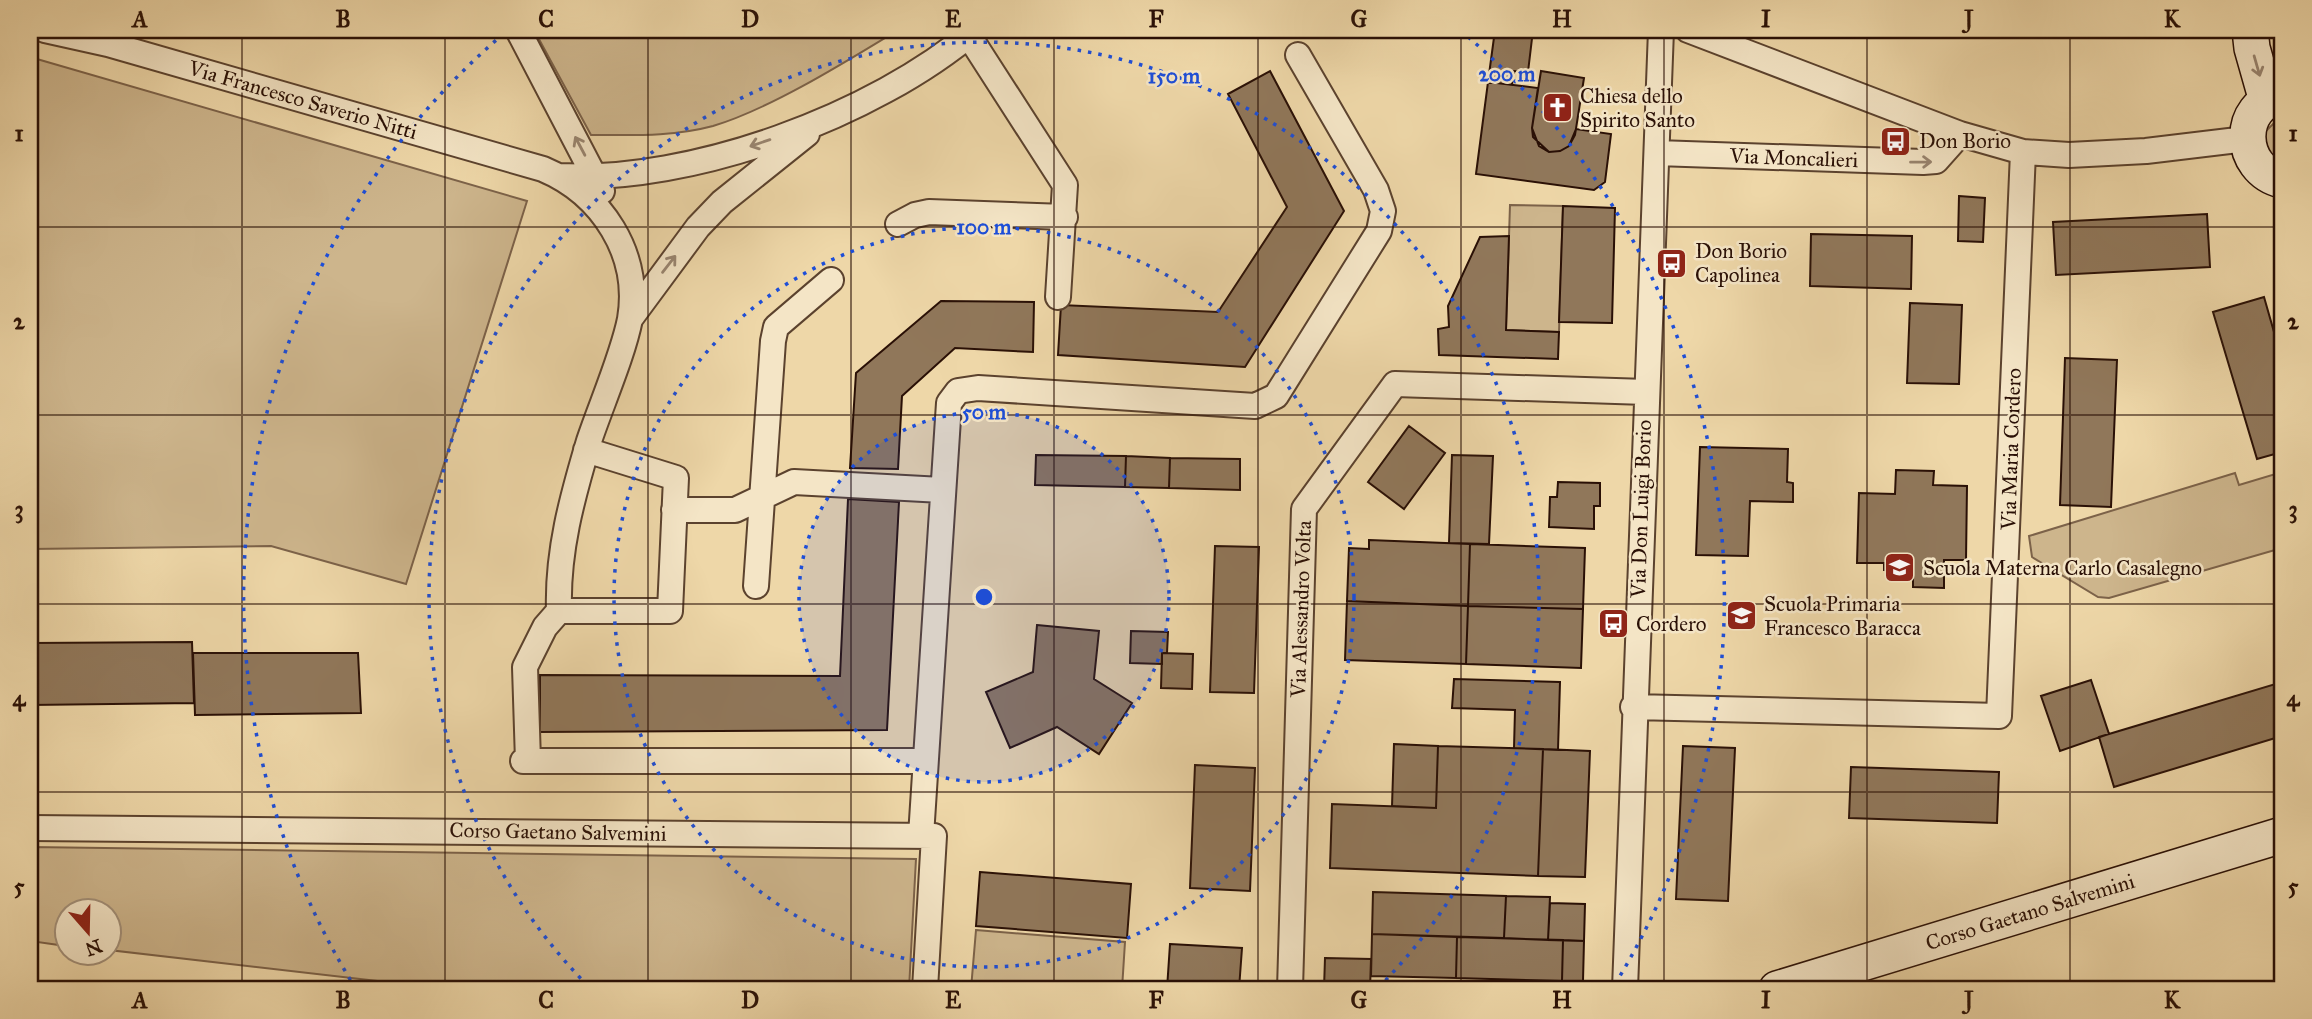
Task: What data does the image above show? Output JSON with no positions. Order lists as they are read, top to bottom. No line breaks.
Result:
{"streets":{"street":["Via Francesco Saverio Nitti","Via Moncalieri","Via Maria Cordero","Via Don Luigi Borio","Via Alessandro Volta","Corso Gaetano Salvemini"]},"crossings":[["Via Moncalieri","Via Don Luigi Borio"],["Via Maria Cordero","Via Don Luigi Borio"],["Via Don Luigi Borio","Via Alessandro Volta"]],"one_way":["Via Moncalieri"],"places":{"church":["Chiesa dello Spirito Santo"],"bus stop":["Don Borio","Don Borio Capolinea","Cordero"],"school or university":["Scuola Materna Carlo Casalegno","Scuola Primaria Francesco Baracca"]},"north":"bottom","grid":{"columns":["A","B","C","D","E","F","G","H","I","J","K"],"rows":["1","2","3","4","5"]},"rings":["200 m","150 m","100 m","50 m"]}
